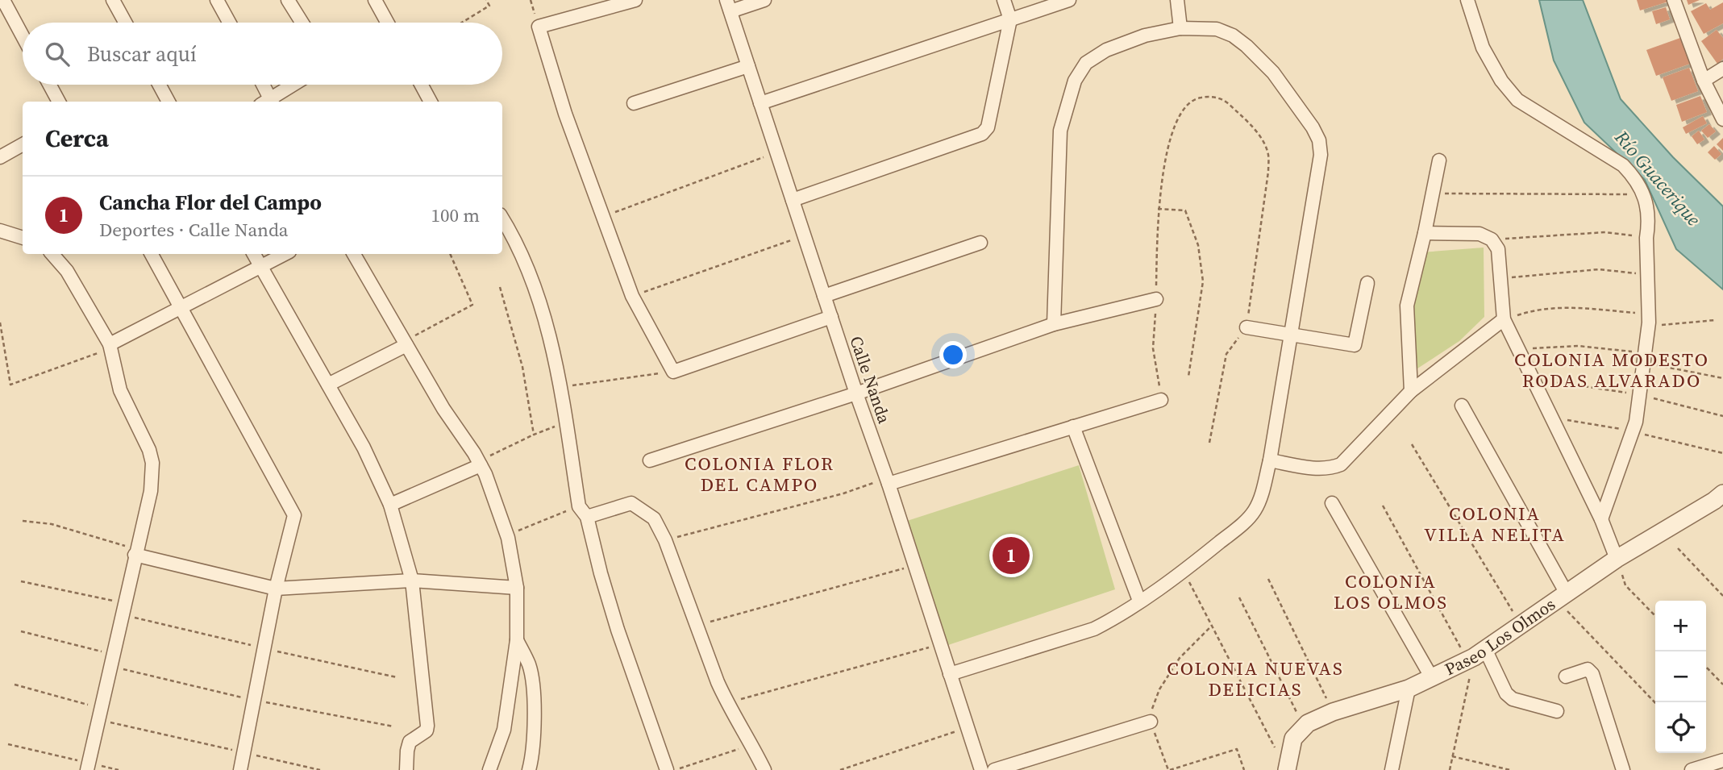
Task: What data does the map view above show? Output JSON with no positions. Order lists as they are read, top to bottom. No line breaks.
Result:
{"streets":{"street":["Calle Nanda","Paseo Los Olmos"]},"districts":["COLONIA MODESTO RODAS ALVARADO","COLONIA FLOR DEL CAMPO","COLONIA VILLA NELITA","COLONIA LOS OLMOS","COLONIA NUEVAS DELICIAS"],"water":["Río Guacerique"],"page":{"search":"Buscar aquí","heading":"Cerca","list":[{"mark":"1","name":"Cancha Flor del Campo","note":"Deportes · Calle Nanda","value":"100 m"}],"pins":"1","map_buttons":["+","−"]}}
